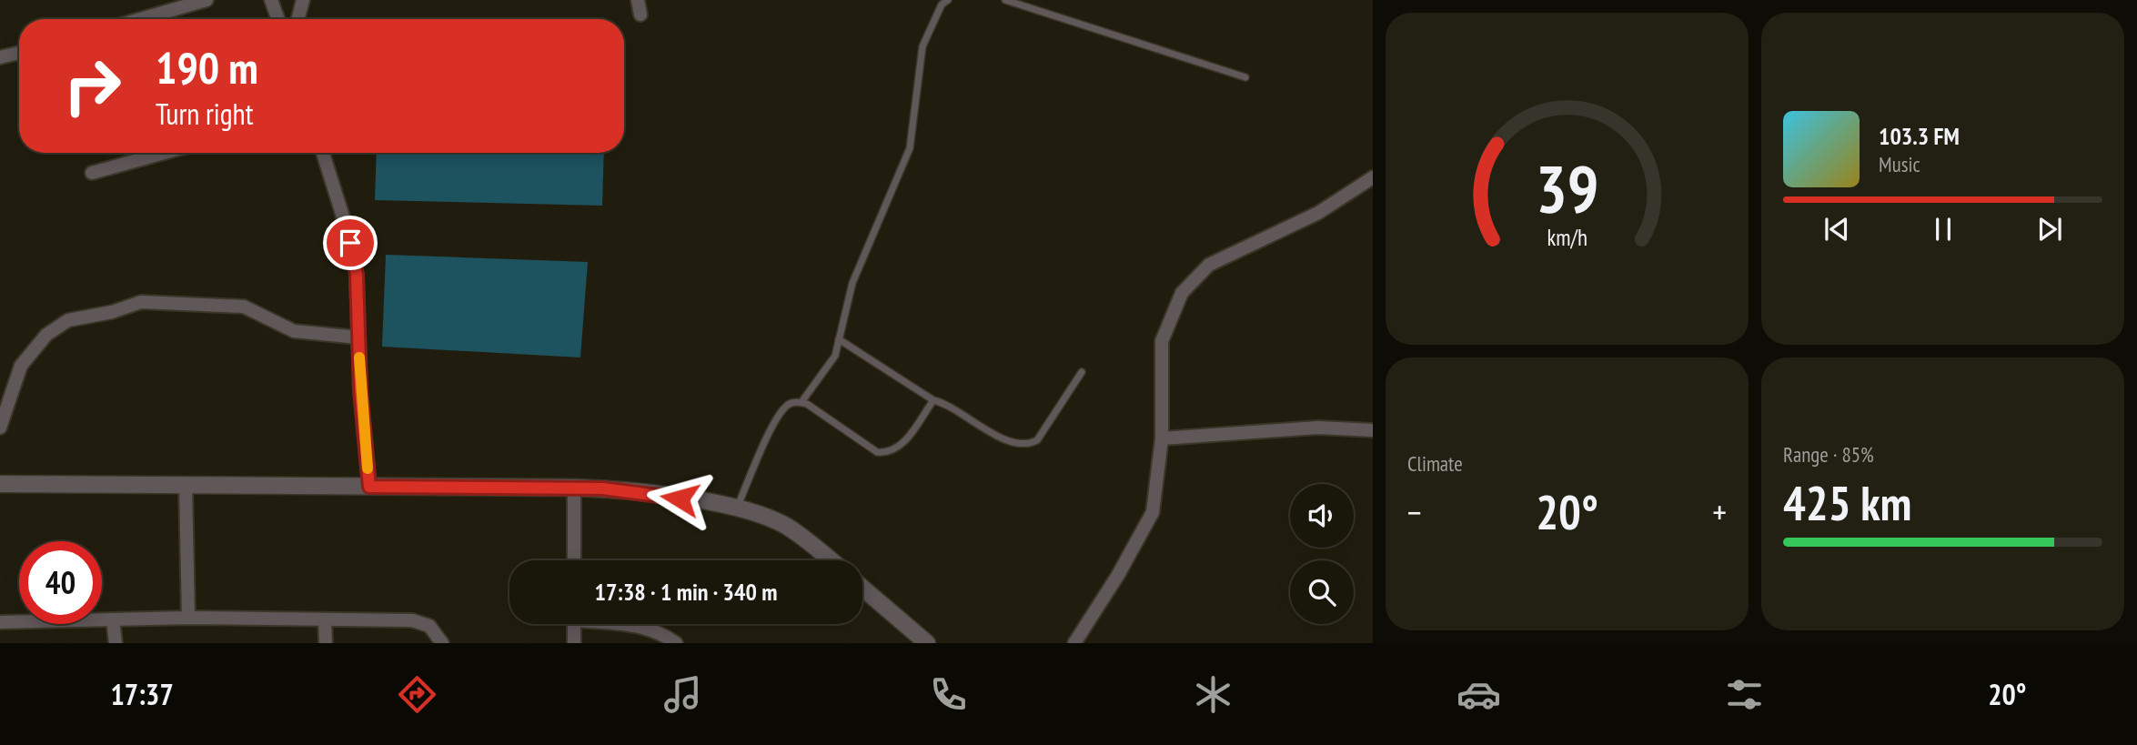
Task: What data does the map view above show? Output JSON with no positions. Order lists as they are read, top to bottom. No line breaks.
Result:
{"page":{"turn":["190 m","Turn right"],"song":["103.3 FM","Music"],"tile":["Climate",["Range · 85%","425 km"]],"heat":["−","20°","+"],"limit":"40","trip":"17:38 · 1 min · 340 m","tabs":["17:37","20°"],"gauge":["39","km/h"]}}
